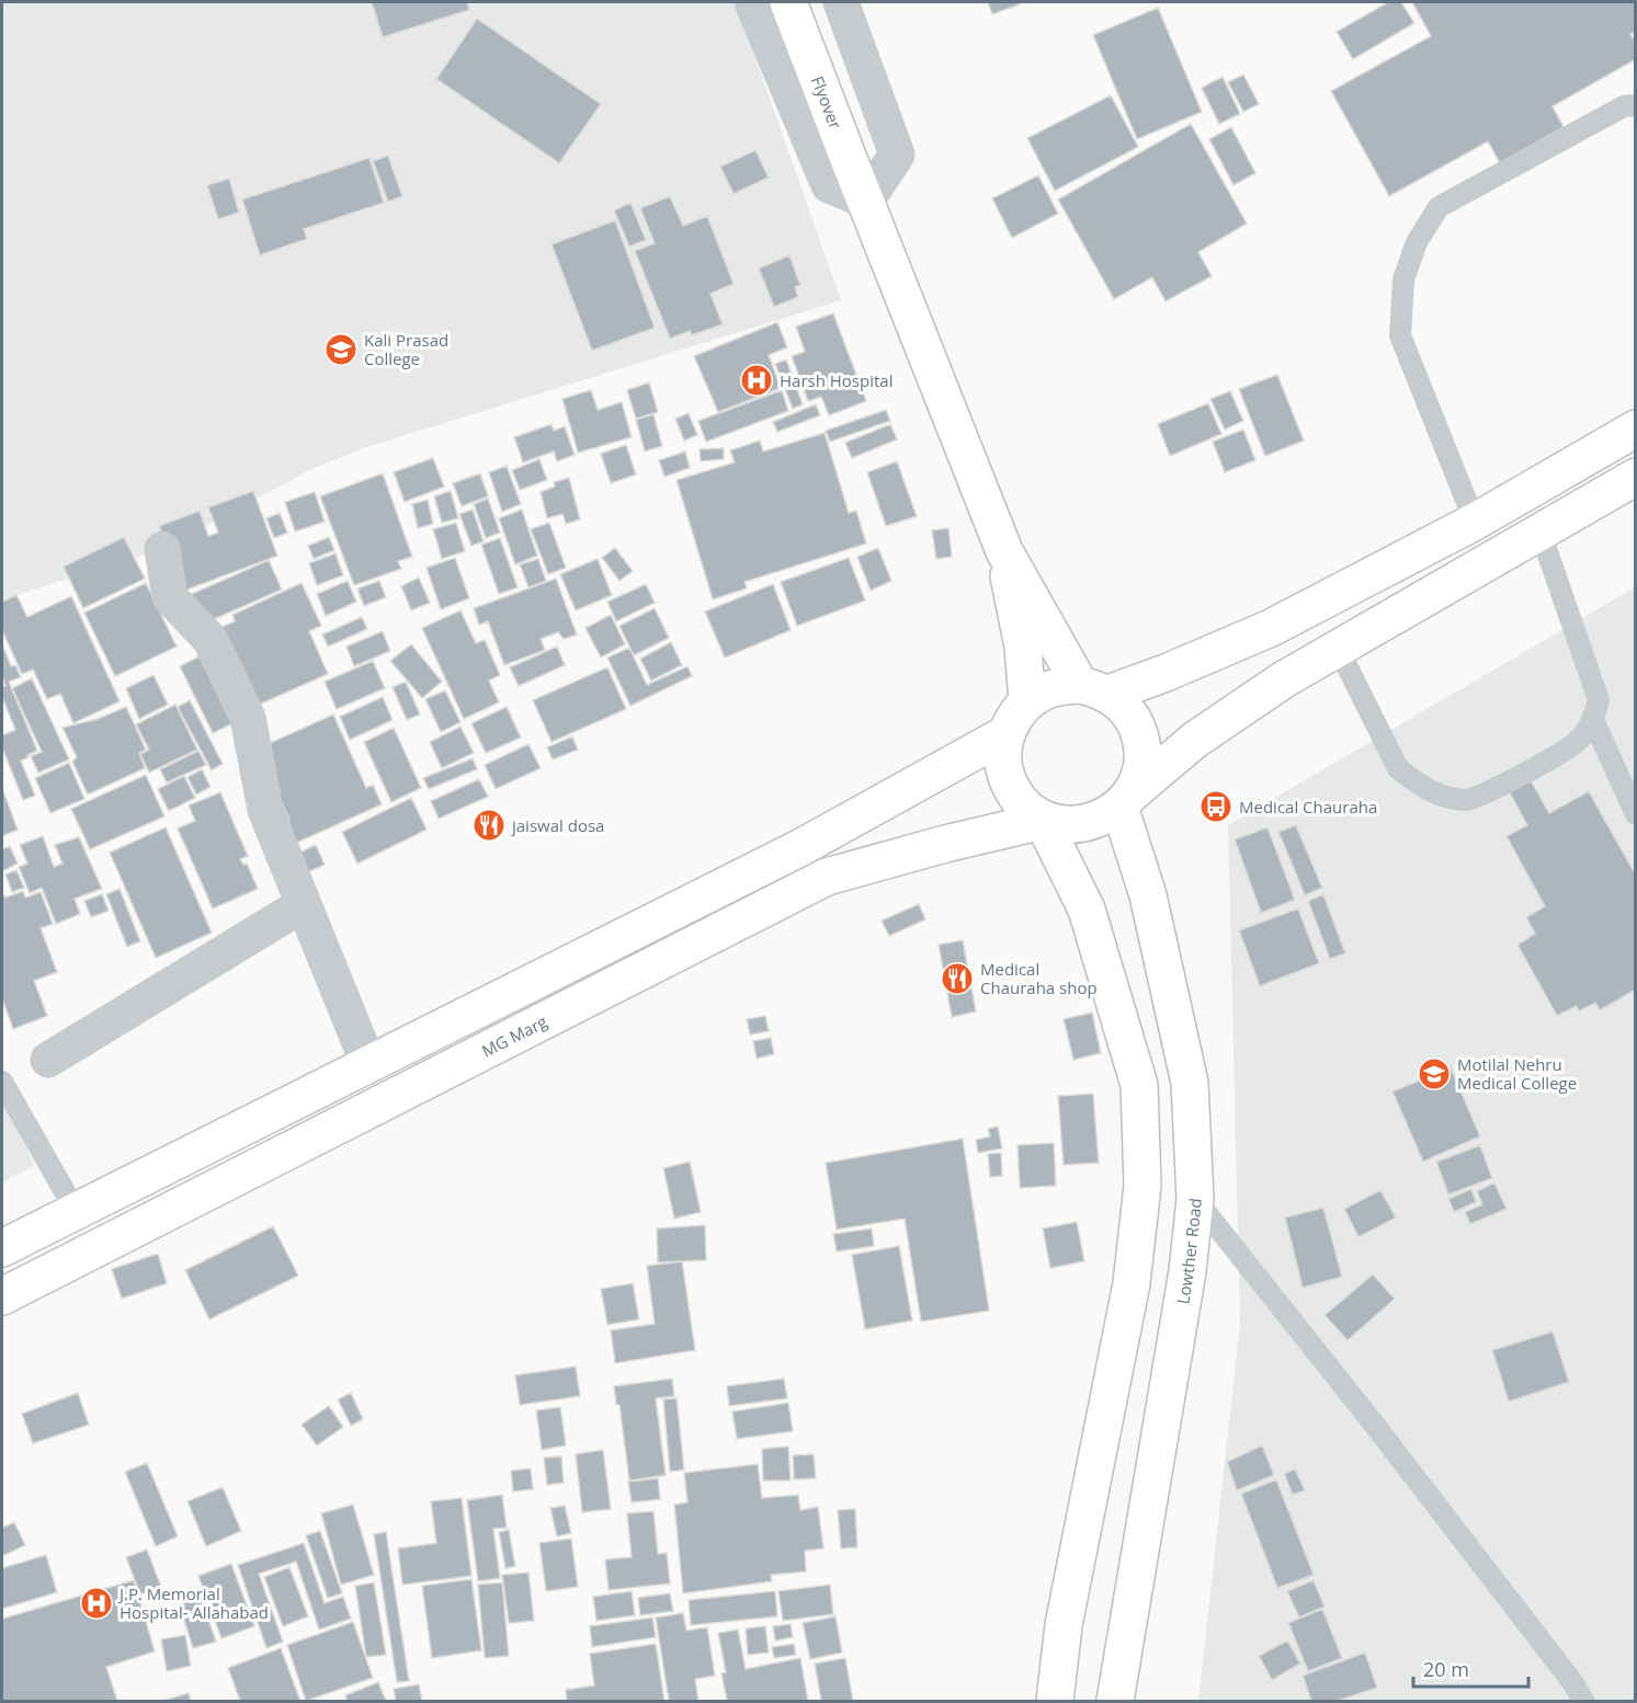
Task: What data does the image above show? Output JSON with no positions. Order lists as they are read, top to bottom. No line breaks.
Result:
{"streets":{"main road":["Flyover","MG Marg","Lowther Road"]},"crossings":[["MG Marg","Lowther Road"]],"places":{"school or university":["Kali Prasad College","Motilal Nehru Medical College"],"hospital":["Harsh Hospital","J.P. Memorial Hospital- Allahabad"],"bus stop":["Medical Chauraha"],"restaurant":["jaiswal dosa","Medical Chauraha shop"]},"scale_bar":"20 m"}
